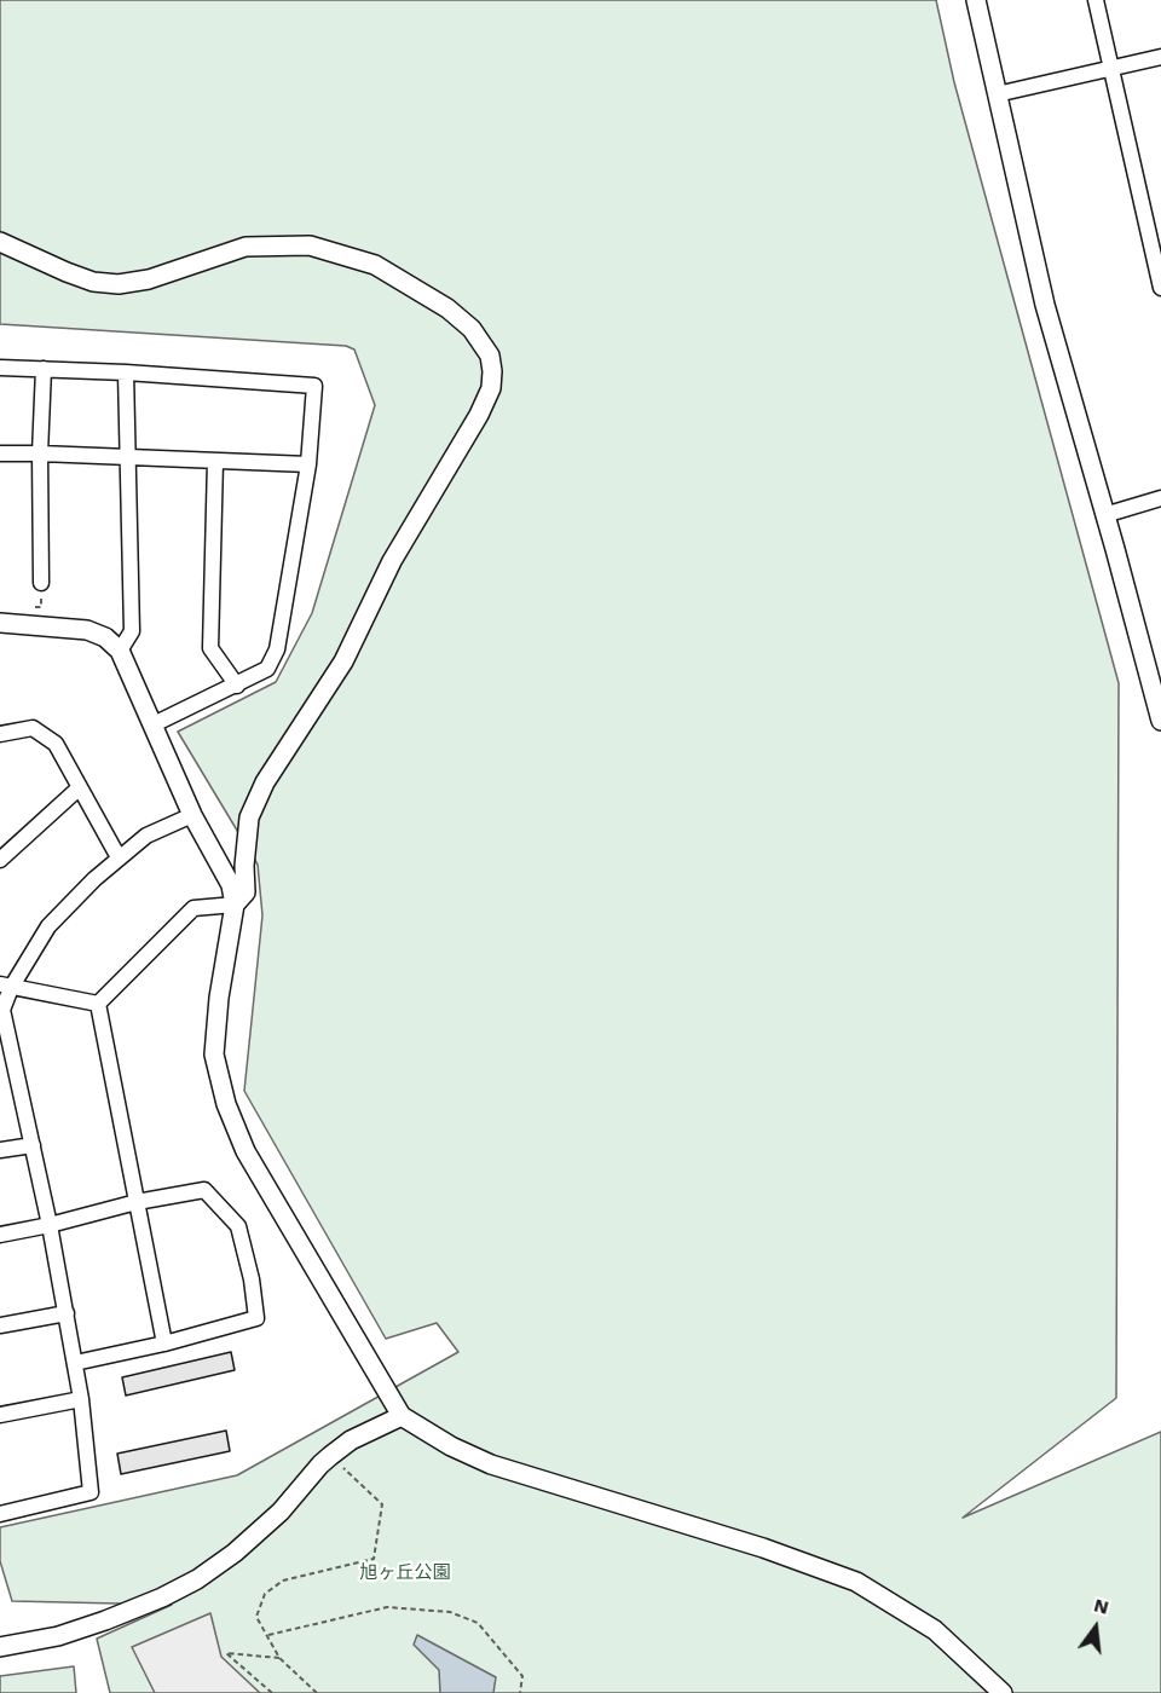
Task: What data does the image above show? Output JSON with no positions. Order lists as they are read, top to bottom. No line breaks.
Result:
{"parks":["旭ヶ丘公園"],"north":"top"}
